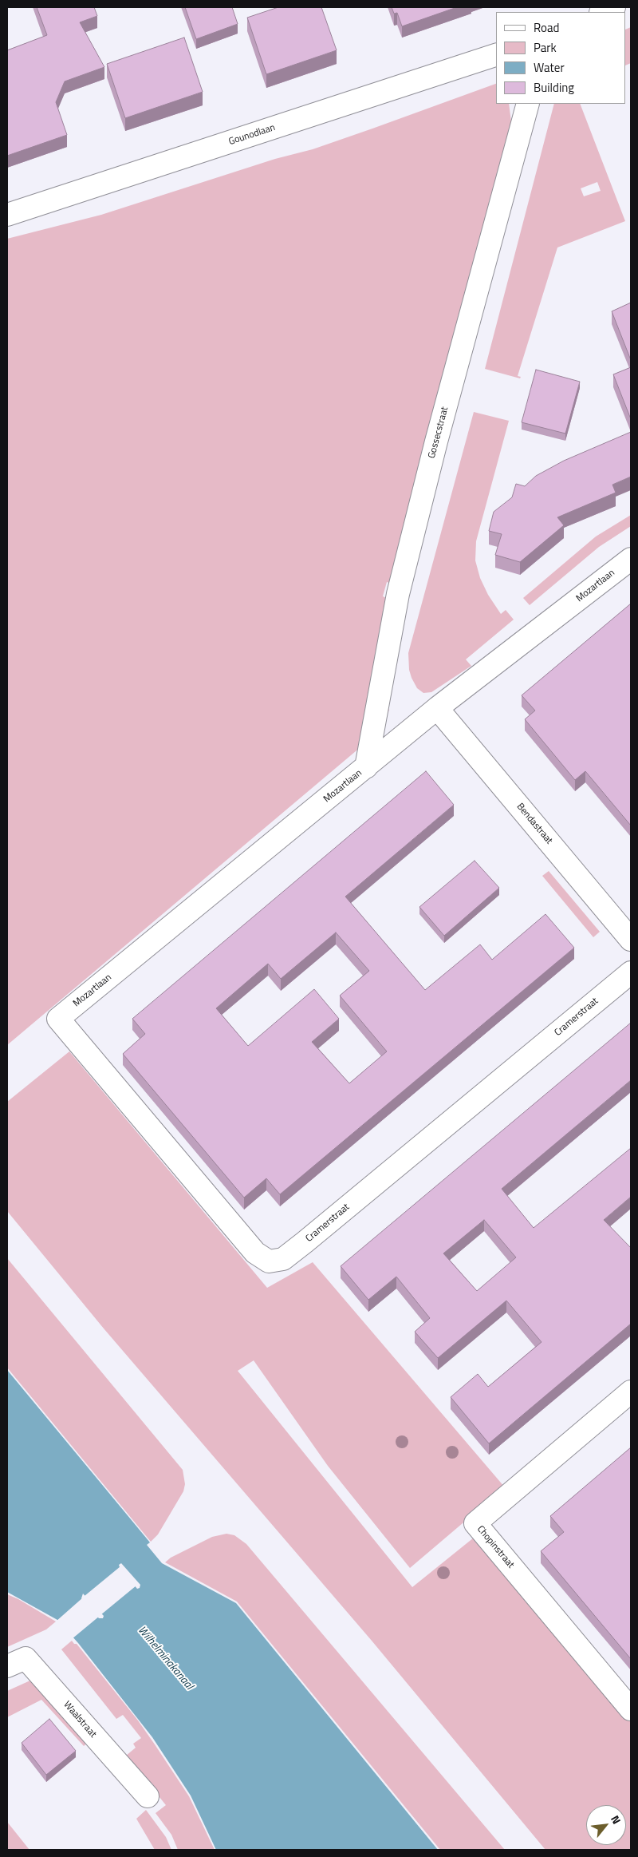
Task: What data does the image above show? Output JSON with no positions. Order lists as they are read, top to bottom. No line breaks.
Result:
{"streets":{"street":["Gounodlaan","Gossecstraat","Mozartlaan","Bendastraat","Cramerstraat","Chopinstraat","Waalstraat"]},"crossings":[["Gossecstraat","Mozartlaan"],["Mozartlaan","Bendastraat"],["Mozartlaan","Cramerstraat"]],"water":["Wilhelminakanaal"],"legend":["Road","Park","Water","Building"],"north":"top right"}
